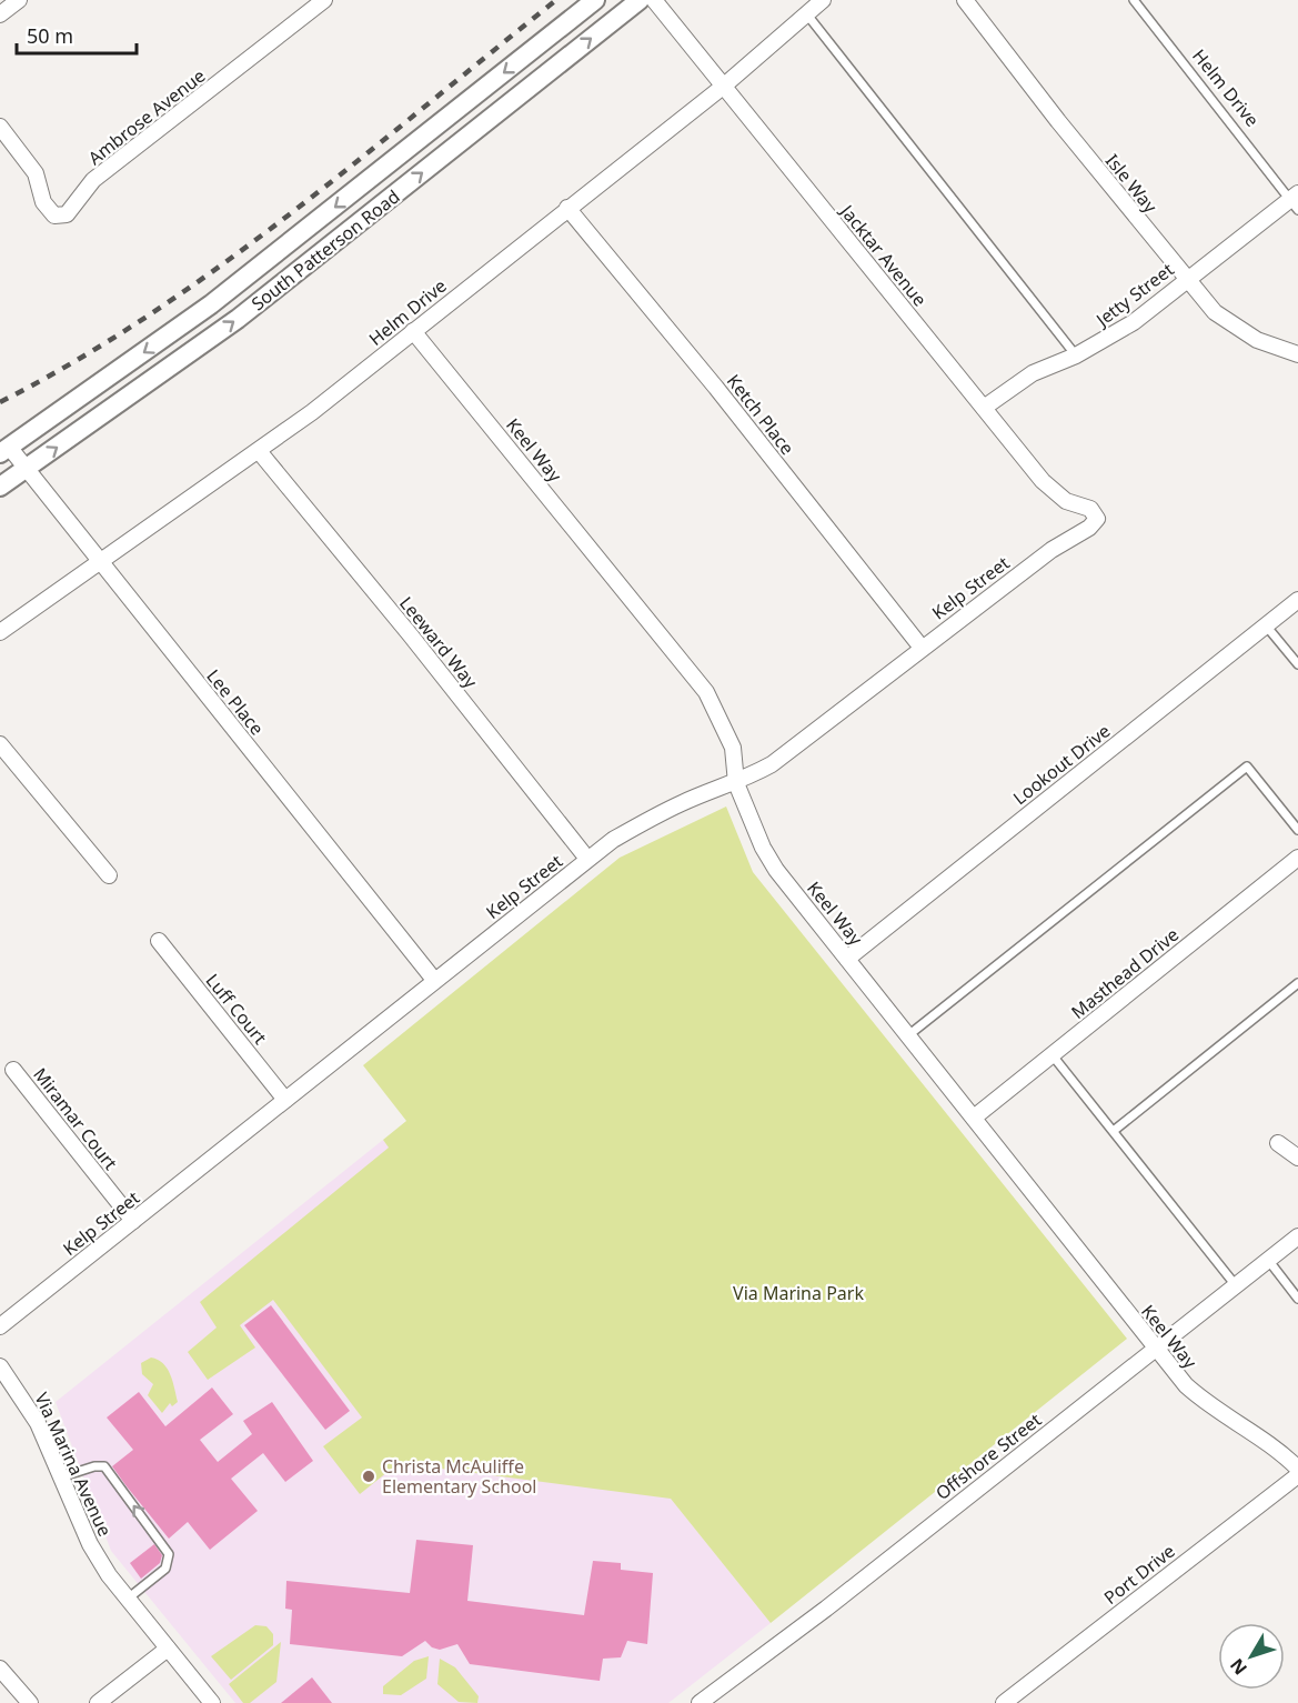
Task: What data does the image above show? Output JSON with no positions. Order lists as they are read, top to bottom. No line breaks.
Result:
{"streets":{"street":["Helm Drive","Ambrose Avenue","Isle Way","South Patterson Road","Jacktar Avenue","Jetty Street","Ketch Place","Keel Way","Kelp Street","Leeward Way","Lee Place","Lookout Drive","Masthead Drive","Luff Court","Miramar Court","Offshore Street","Via Marina Avenue","Port Drive"]},"crossings":[["Helm Drive","Jacktar Avenue"],["Helm Drive","Jetty Street"],["Helm Drive","Ketch Place"],["Helm Drive","Keel Way"],["Helm Drive","Leeward Way"],["Helm Drive","Lee Place"],["Isle Way","Jetty Street"],["South Patterson Road","Lee Place"],["Jacktar Avenue","Jetty Street"],["Jacktar Avenue","Kelp Street"],["Ketch Place","Kelp Street"],["Keel Way","Kelp Street"],["Keel Way","Lookout Drive"],["Keel Way","Masthead Drive"],["Keel Way","Offshore Street"],["Kelp Street","Leeward Way"],["Kelp Street","Lee Place"],["Kelp Street","Luff Court"],["Kelp Street","Miramar Court"]],"parks":["Via Marina Park"],"places":["Christa McAuliffe Elementary School"],"scale_bar":"50 m","north":"bottom left"}
